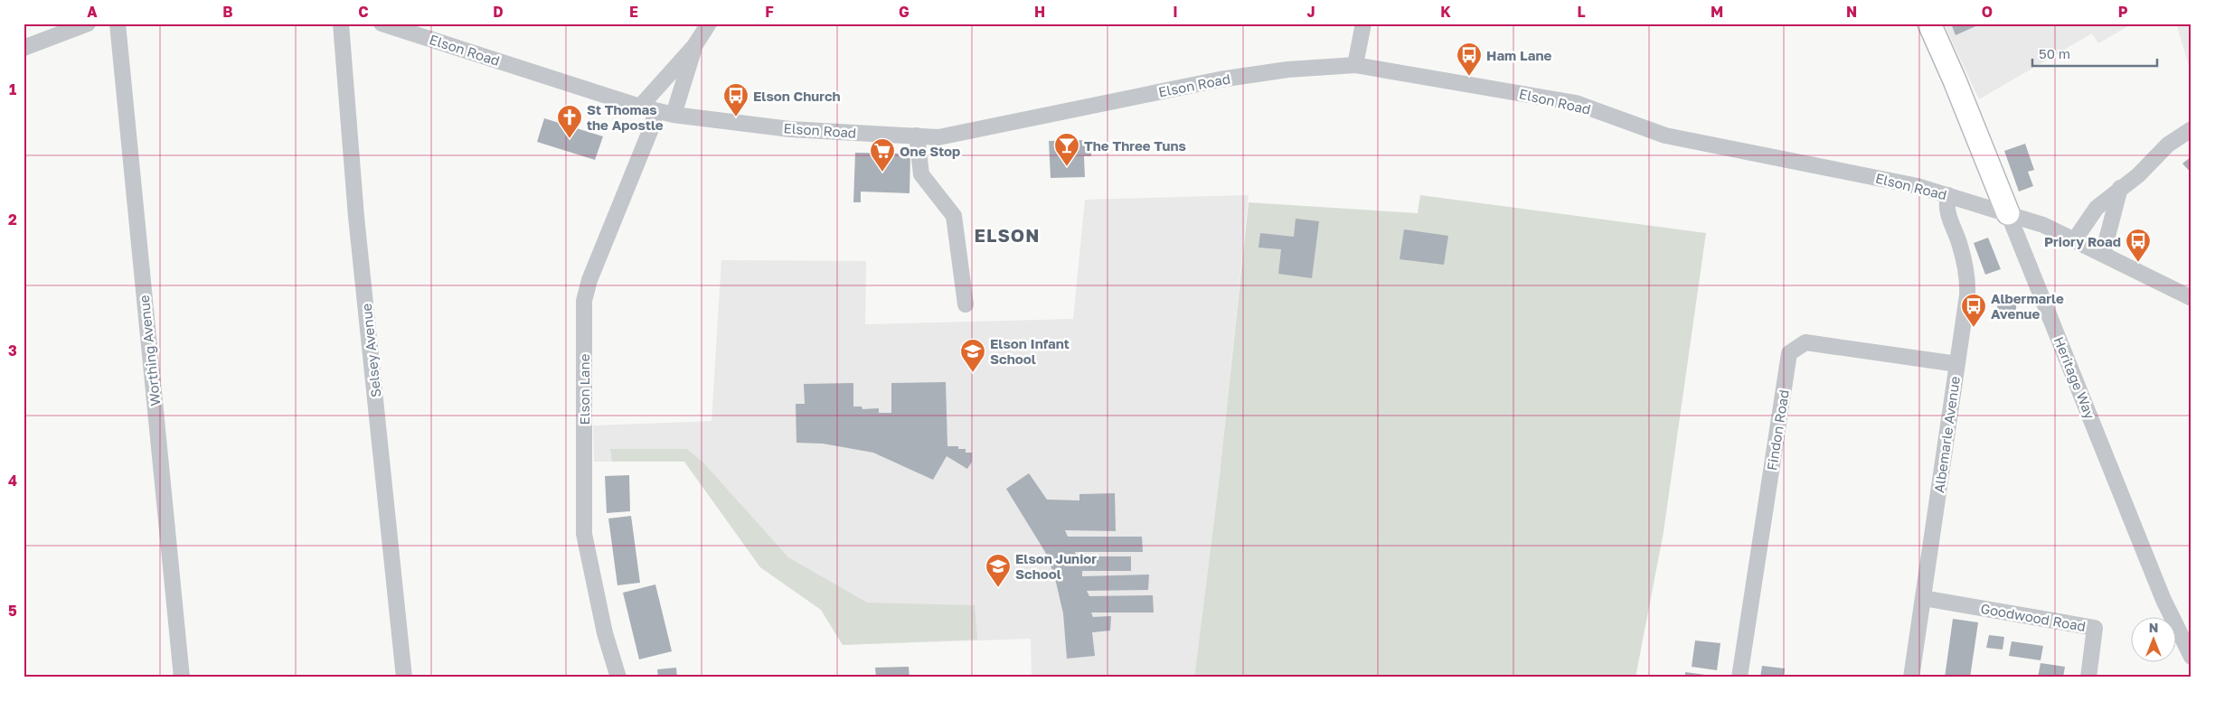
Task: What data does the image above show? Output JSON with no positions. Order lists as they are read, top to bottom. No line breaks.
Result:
{"streets":{"street":["Elson Road","Worthing Avenue","Selsey Avenue","Heritage Way","Elson Lane","Findon Road","Albemarle Avenue","Goodwood Road"]},"crossings":[["Elson Road","Heritage Way"],["Elson Road","Elson Lane"],["Elson Road","Albemarle Avenue"],["Findon Road","Albemarle Avenue"],["Albemarle Avenue","Goodwood Road"]],"districts":["ELSON"],"places":{"bus stop":["Ham Lane","Elson Church","Priory Road","Albermarle Avenue"],"church":["St Thomas the Apostle"],"bar":["The Three Tuns"],"supermarket":["One Stop"],"school or university":["Elson Infant School","Elson Junior School"]},"scale_bar":"50 m","north":"top","grid":{"columns":["A","B","C","D","E","F","G","H","I","J","K","L","M","N","O","P"],"rows":["1","2","3","4","5"]}}
